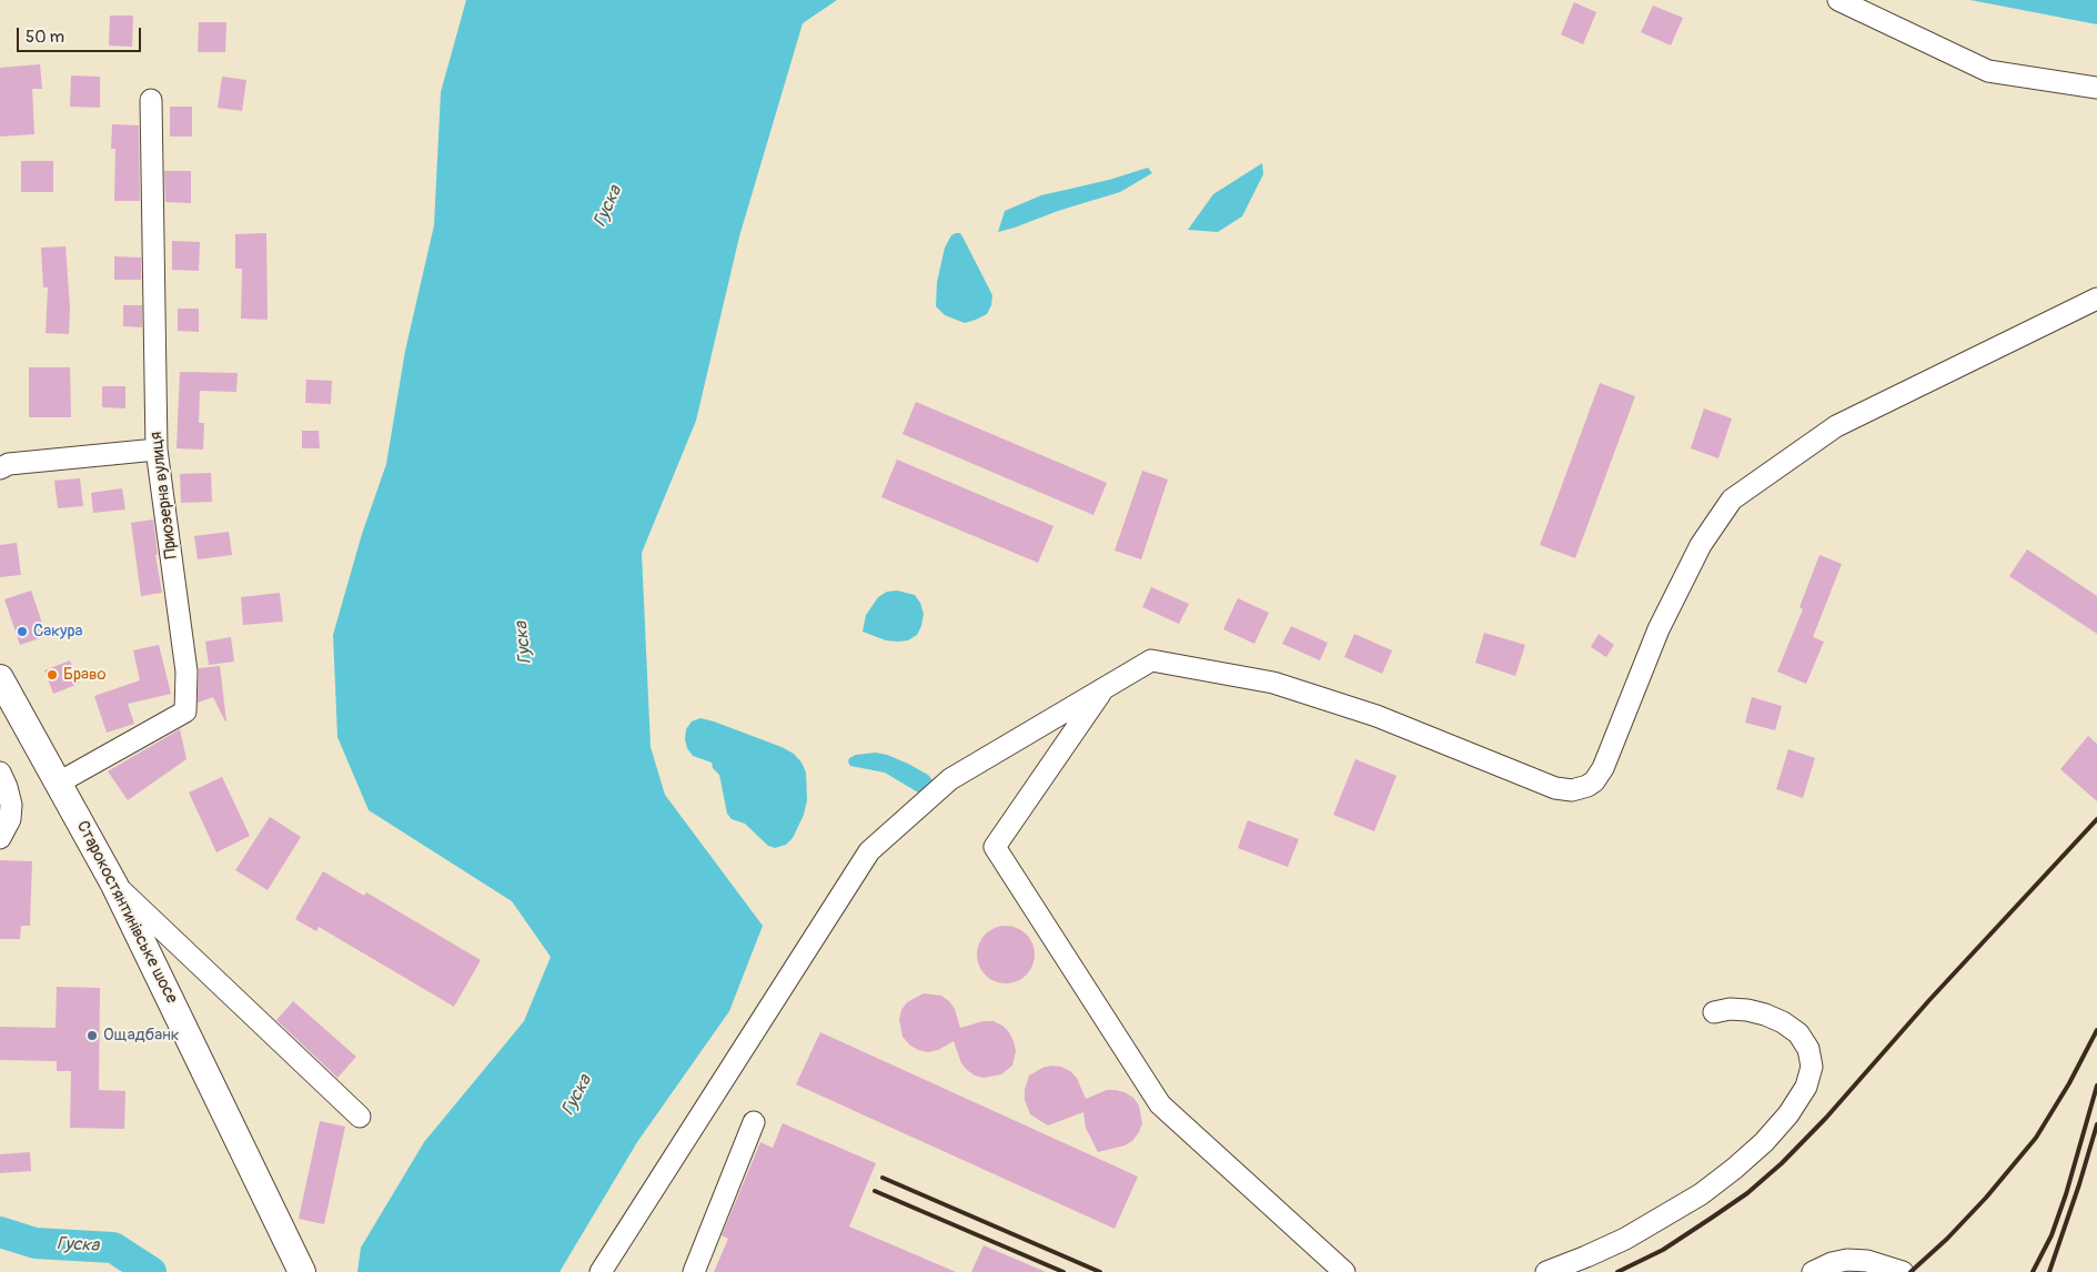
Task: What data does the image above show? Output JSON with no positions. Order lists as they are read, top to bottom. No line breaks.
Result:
{"streets":{"main road":["Старокостянтинівське шосе"],"street":["Приозерна вулиця"]},"crossings":[["Приозерна вулиця","Старокостянтинівське шосе"]],"water":["Гуска"],"places":["Сакура","Браво","Ощадбанк"],"scale_bar":"50 m"}
